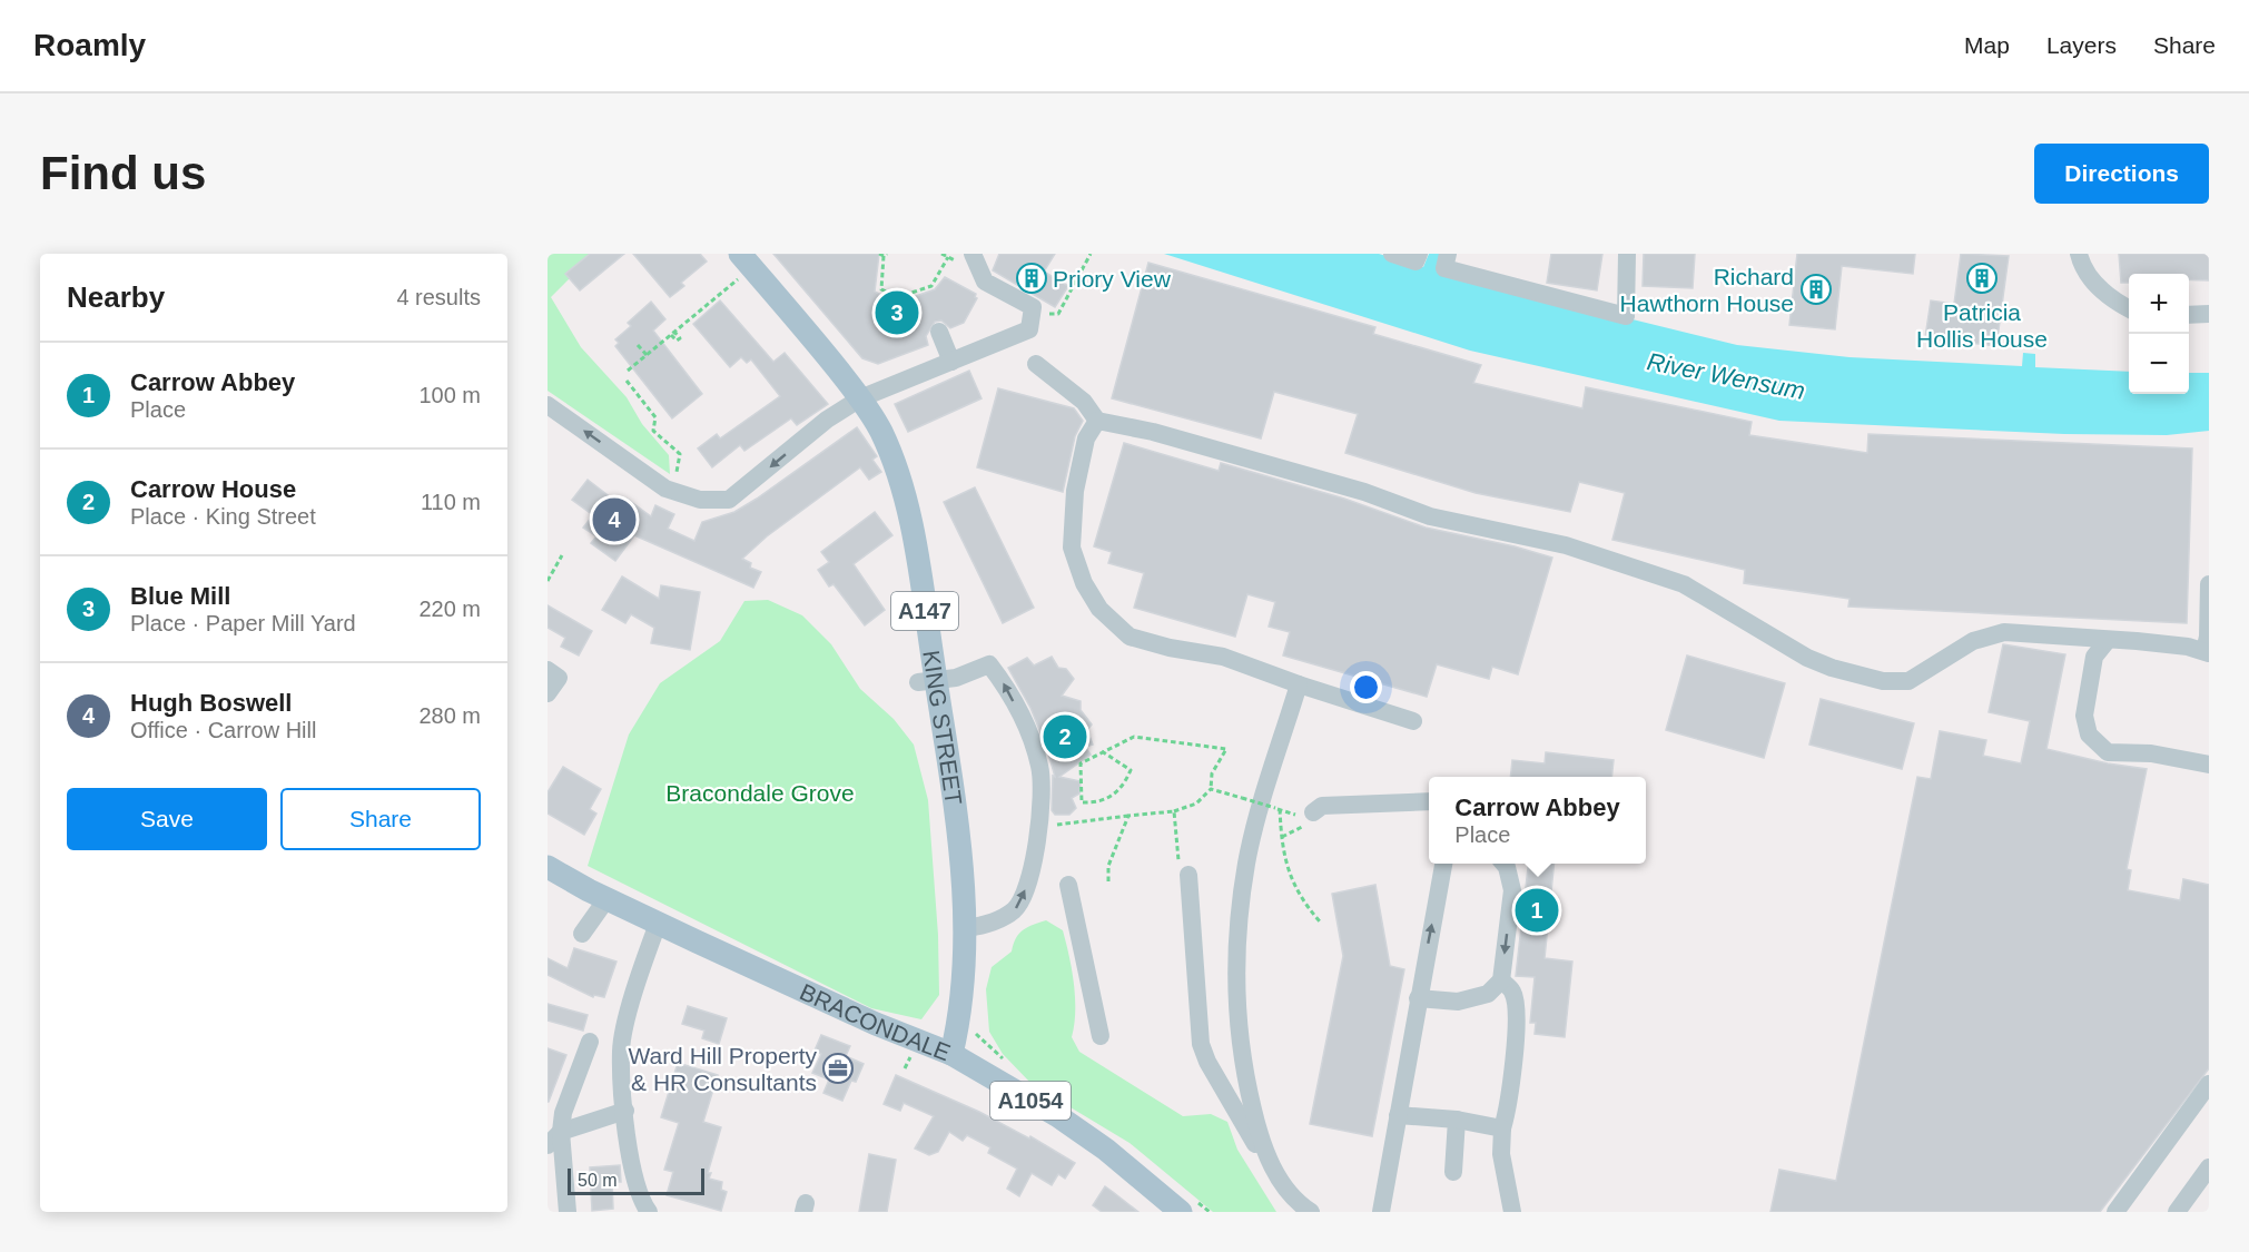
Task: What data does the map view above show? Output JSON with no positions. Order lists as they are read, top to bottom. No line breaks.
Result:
{"streets":{"main road":["A147","KING STREET","BRACONDALE","A1054"]},"crossings":[["KING STREET","BRACONDALE"]],"water":["River Wensum"],"parks":["Bracondale Grove"],"places":{"building":["Priory View","Patricia Hollis House","Richard Hawthorn House"],"office":["Ward Hill Property & HR Consultants"]},"scale_bar":"50 m","page":{"header":"Roamly","nav":["Map","Layers","Share"],"buttons":["Directions",["Save","Share"]],"title":"Find us","heading":["Nearby","4 results"],"map_buttons":["+","−"],"pins":["3","4","2","1"],"list":[{"mark":"1","name":"Carrow Abbey","note":"Place","value":"100 m"},{"mark":"2","name":"Carrow House","note":"Place · King Street","value":"110 m"},{"mark":"3","name":"Blue Mill","note":"Place · Paper Mill Yard","value":"220 m"},{"mark":"4","name":"Hugh Boswell","note":"Office · Carrow Hill","value":"280 m"}],"popup":["Carrow Abbey","Place"],"scale":"50 m"}}
